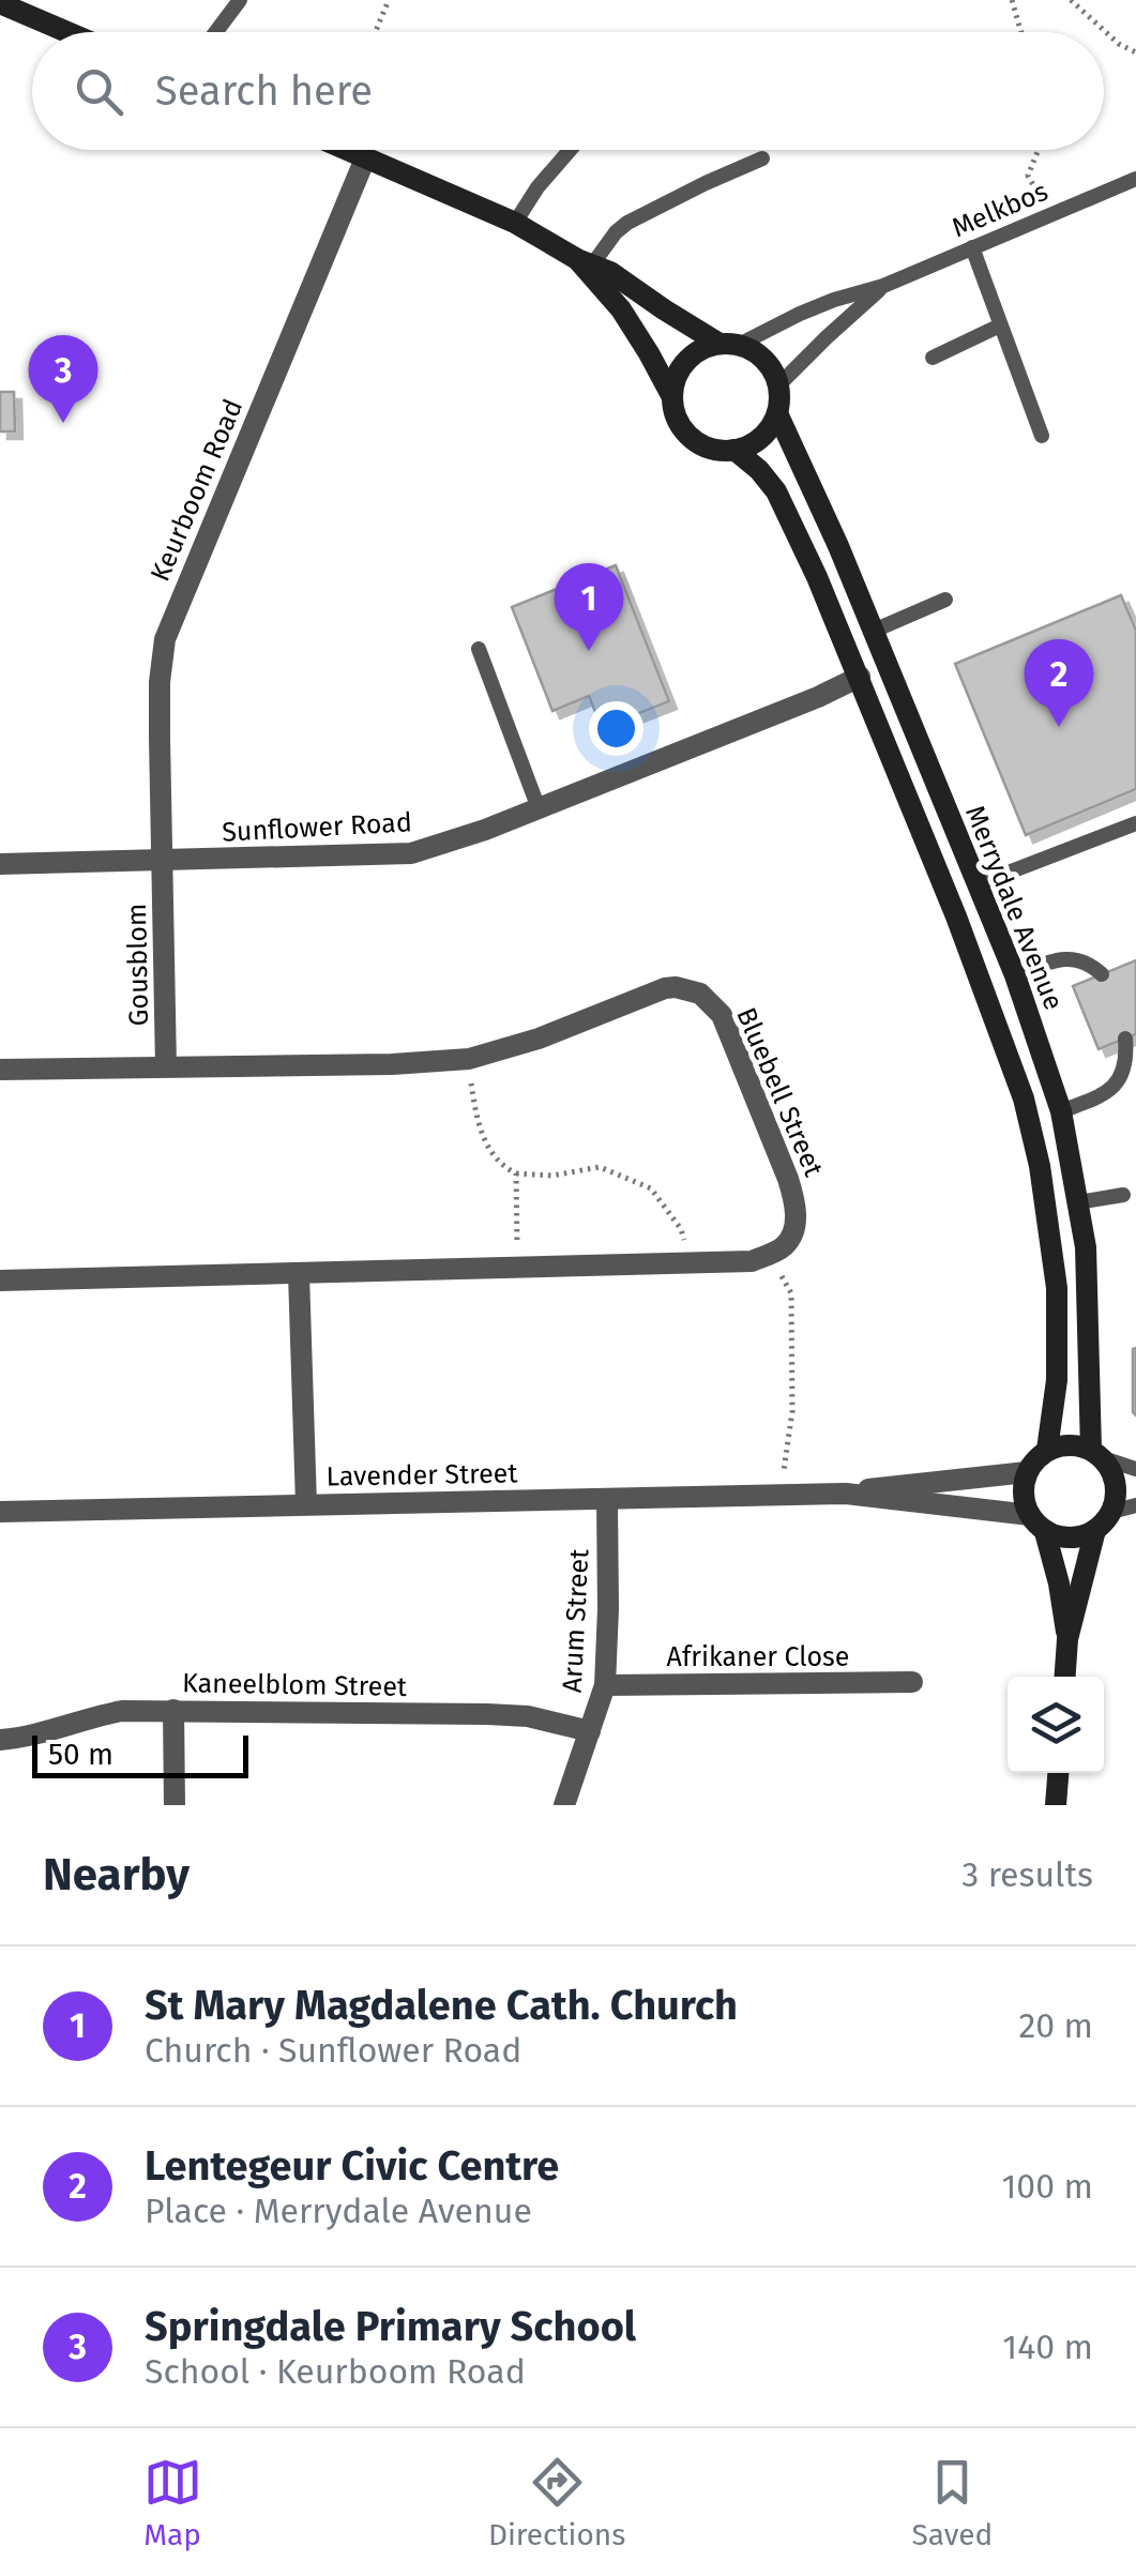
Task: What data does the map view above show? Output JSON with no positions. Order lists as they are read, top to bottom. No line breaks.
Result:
{"streets":{"street":["Keurboom Road","Sunflower Road","Merrydale Avenue","Gousblom","Bluebell Street","Lavender Street","Arum Street","Afrikaner Close","Kaneelblom Street"],"lane":["Melkbos"]},"crossings":[["Melkbos","Merrydale Avenue"],["Keurboom Road","Sunflower Road"],["Keurboom Road","Gousblom"],["Sunflower Road","Gousblom"],["Merrydale Avenue","Lavender Street"],["Gousblom","Bluebell Street"],["Lavender Street","Arum Street"],["Arum Street","Afrikaner Close"],["Arum Street","Kaneelblom Street"]],"scale_bar":"50 m","page":{"search":"Search here","pins":["3","1","2"],"scale":"50 m","heading":["Nearby","3 results"],"list":[{"mark":"1","name":"St Mary Magdalene Cath. Church","note":"Church · Sunflower Road","value":"20 m"},{"mark":"2","name":"Lentegeur Civic Centre","note":"Place · Merrydale Avenue","value":"100 m"},{"mark":"3","name":"Springdale Primary School","note":"School · Keurboom Road","value":"140 m"}],"nav":["Map","Directions","Saved"]}}
